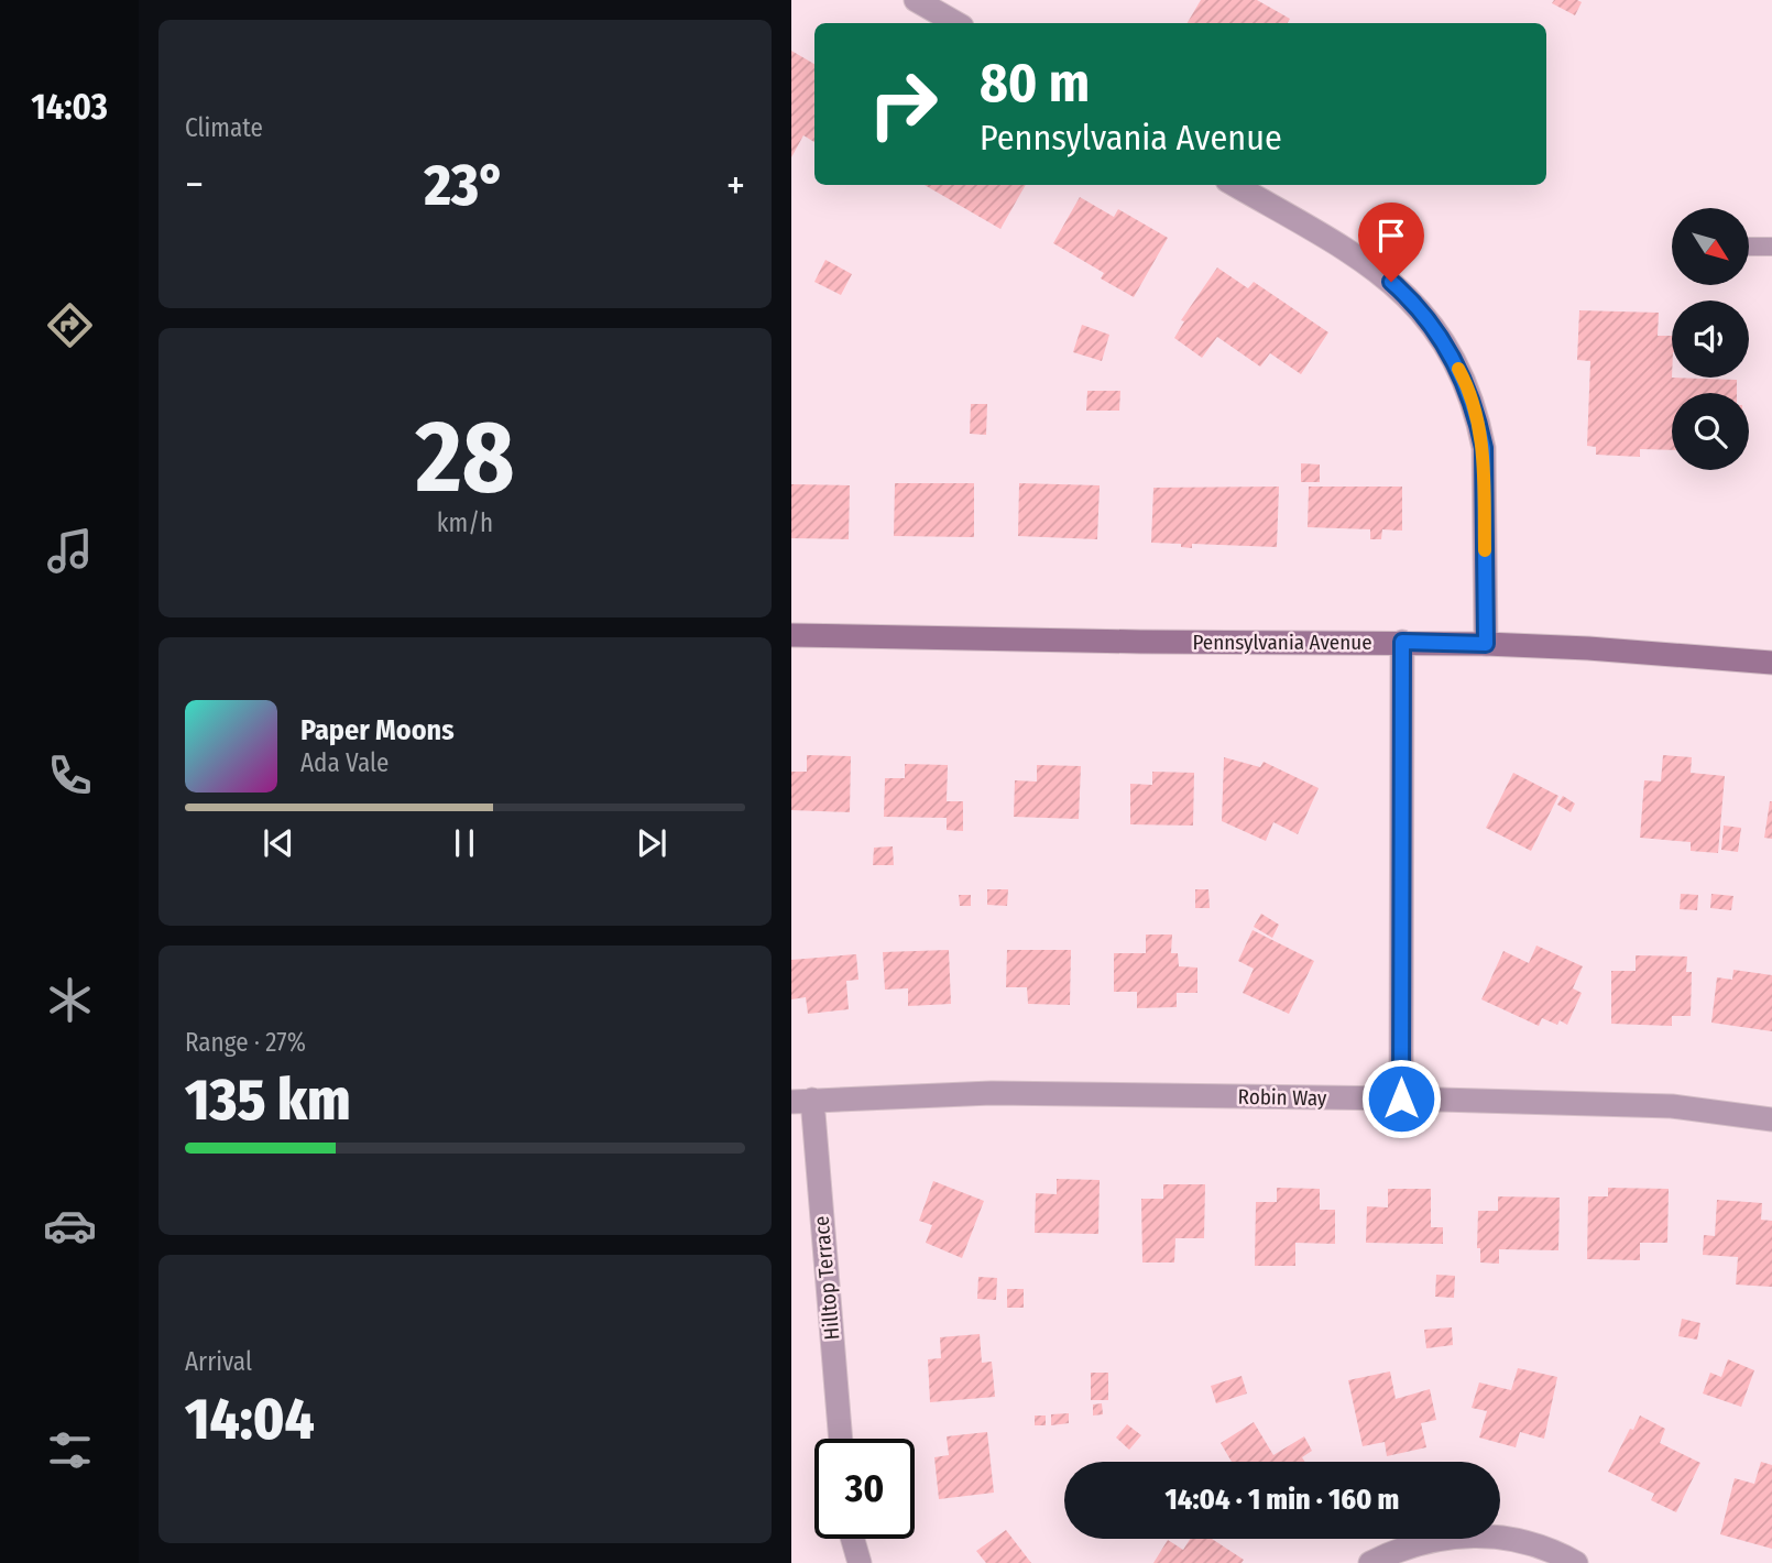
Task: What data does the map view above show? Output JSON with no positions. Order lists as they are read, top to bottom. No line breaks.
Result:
{"streets":{"street":["Pennsylvania Avenue","Robin Way","Hilltop Terrace"]},"crossings":[["Robin Way","Hilltop Terrace"]],"north":"bottom right","page":{"tabs":"14:03","tile":["Climate",["28","km/h"],["Range · 27%","135 km"],["Arrival","14:04"]],"turn":["80 m","Pennsylvania Avenue"],"heat":["−","23°","+"],"song":["Paper Moons","Ada Vale"],"limit":"30","trip":"14:04 · 1 min · 160 m"}}
